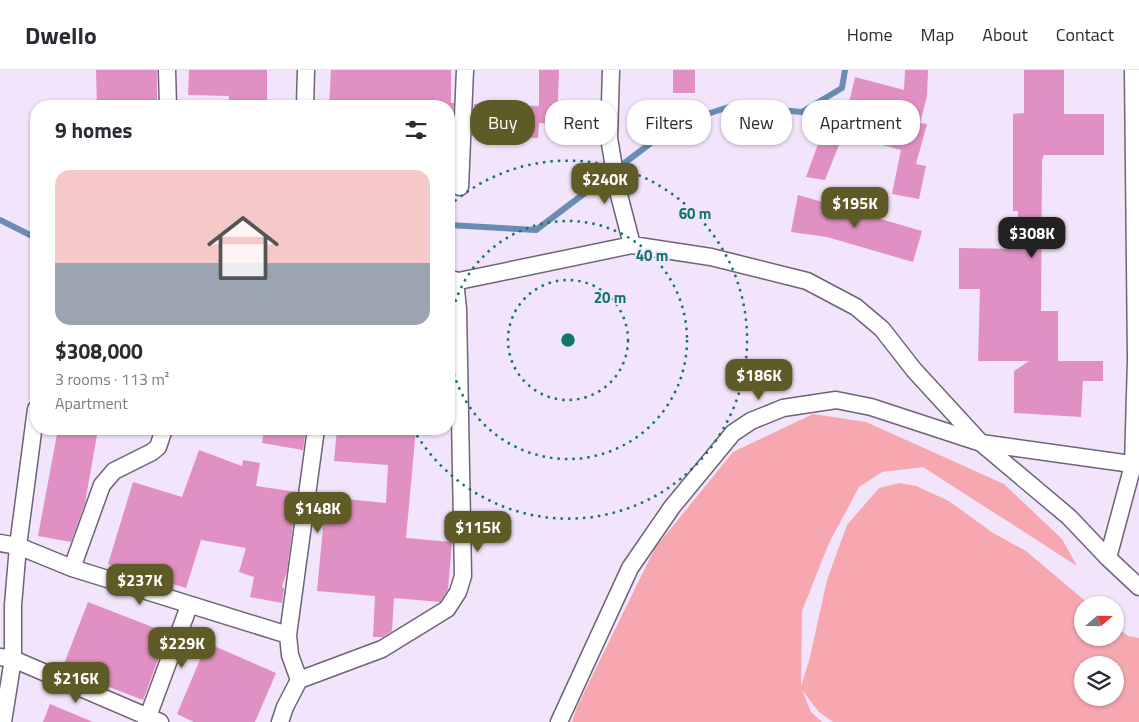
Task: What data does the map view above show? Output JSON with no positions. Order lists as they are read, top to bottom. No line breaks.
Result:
{"north":"right","page":{"header":"Dwello","nav":["Home","Map","About","Contact"],"chip":["Buy","Rent","Filters","New","Apartment"],"heading":"9 homes","list":[{"name":"$308,000","note":"3 rooms · 113 m² · Apartment"}],"price":["$240K","$195K","$308K","$186K","$148K","$115K","$237K","$229K","$216K"]},"rings":["60 m","40 m","20 m"]}
